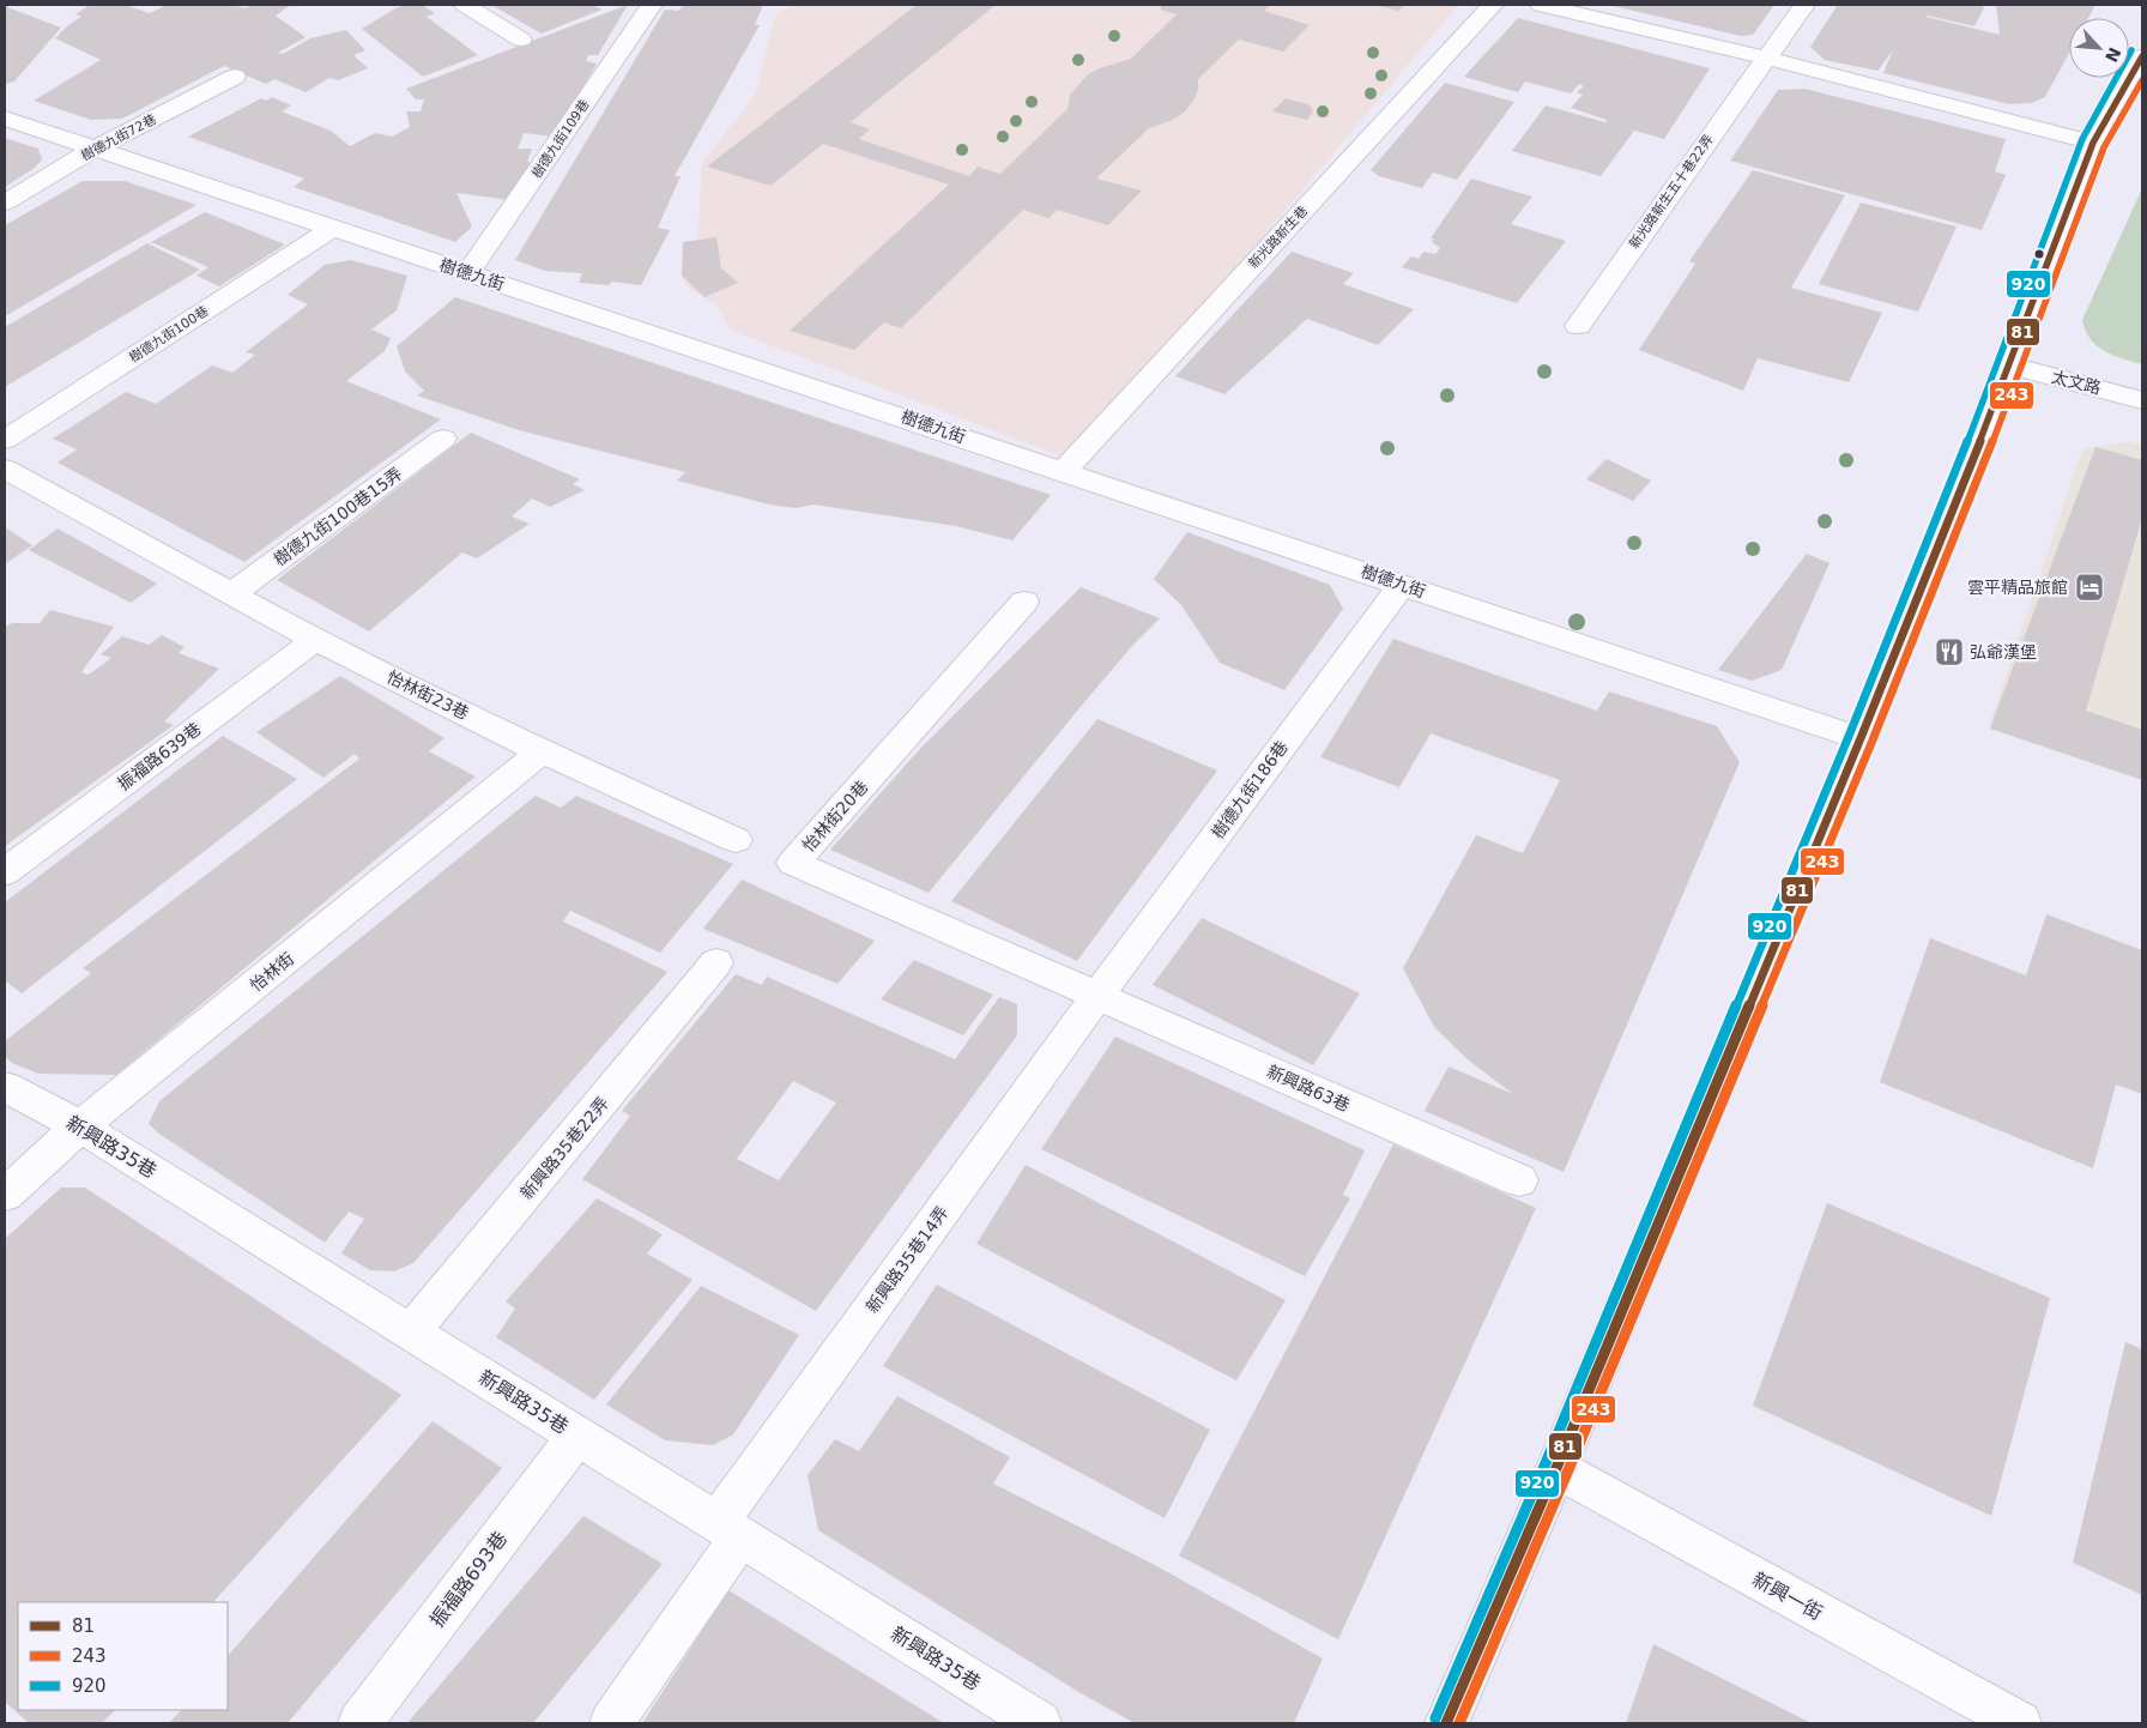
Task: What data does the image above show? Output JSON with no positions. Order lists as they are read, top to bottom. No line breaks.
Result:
{"streets":{"street":["樹德九街72巷","樹德九街109巷","新光路新生五十巷22弄","新光路新生巷","樹德九街","樹德九街100巷","太文路","樹德九街100巷15弄","怡林街23巷","振福路639巷","樹德九街186巷","怡林街20巷","怡林街","新興路63巷","新興路35巷","新興路35巷22弄","新興路35巷14弄","振福路693巷","新興一街"]},"crossings":[["樹德九街72巷","樹德九街"],["樹德九街109巷","樹德九街"],["新光路新生巷","樹德九街"],["樹德九街","樹德九街100巷"],["樹德九街","樹德九街186巷"],["怡林街23巷","振福路639巷"],["怡林街23巷","怡林街"],["樹德九街186巷","怡林街20巷"],["樹德九街186巷","新興路63巷"],["樹德九街186巷","新興路35巷14弄"],["怡林街20巷","新興路63巷"],["怡林街20巷","新興路35巷14弄"],["怡林街","新興路35巷"],["新興路63巷","新興路35巷14弄"],["新興路35巷","新興路35巷22弄"],["新興路35巷","新興路35巷14弄"],["新興路35巷","振福路693巷"]],"places":{"hotel":["雲平精品旅館"],"restaurant":["弘爺漢堡"]},"lines":["transit line 920","transit line 81","transit line 243"],"legend":["81","243","920"],"north":"bottom right"}
